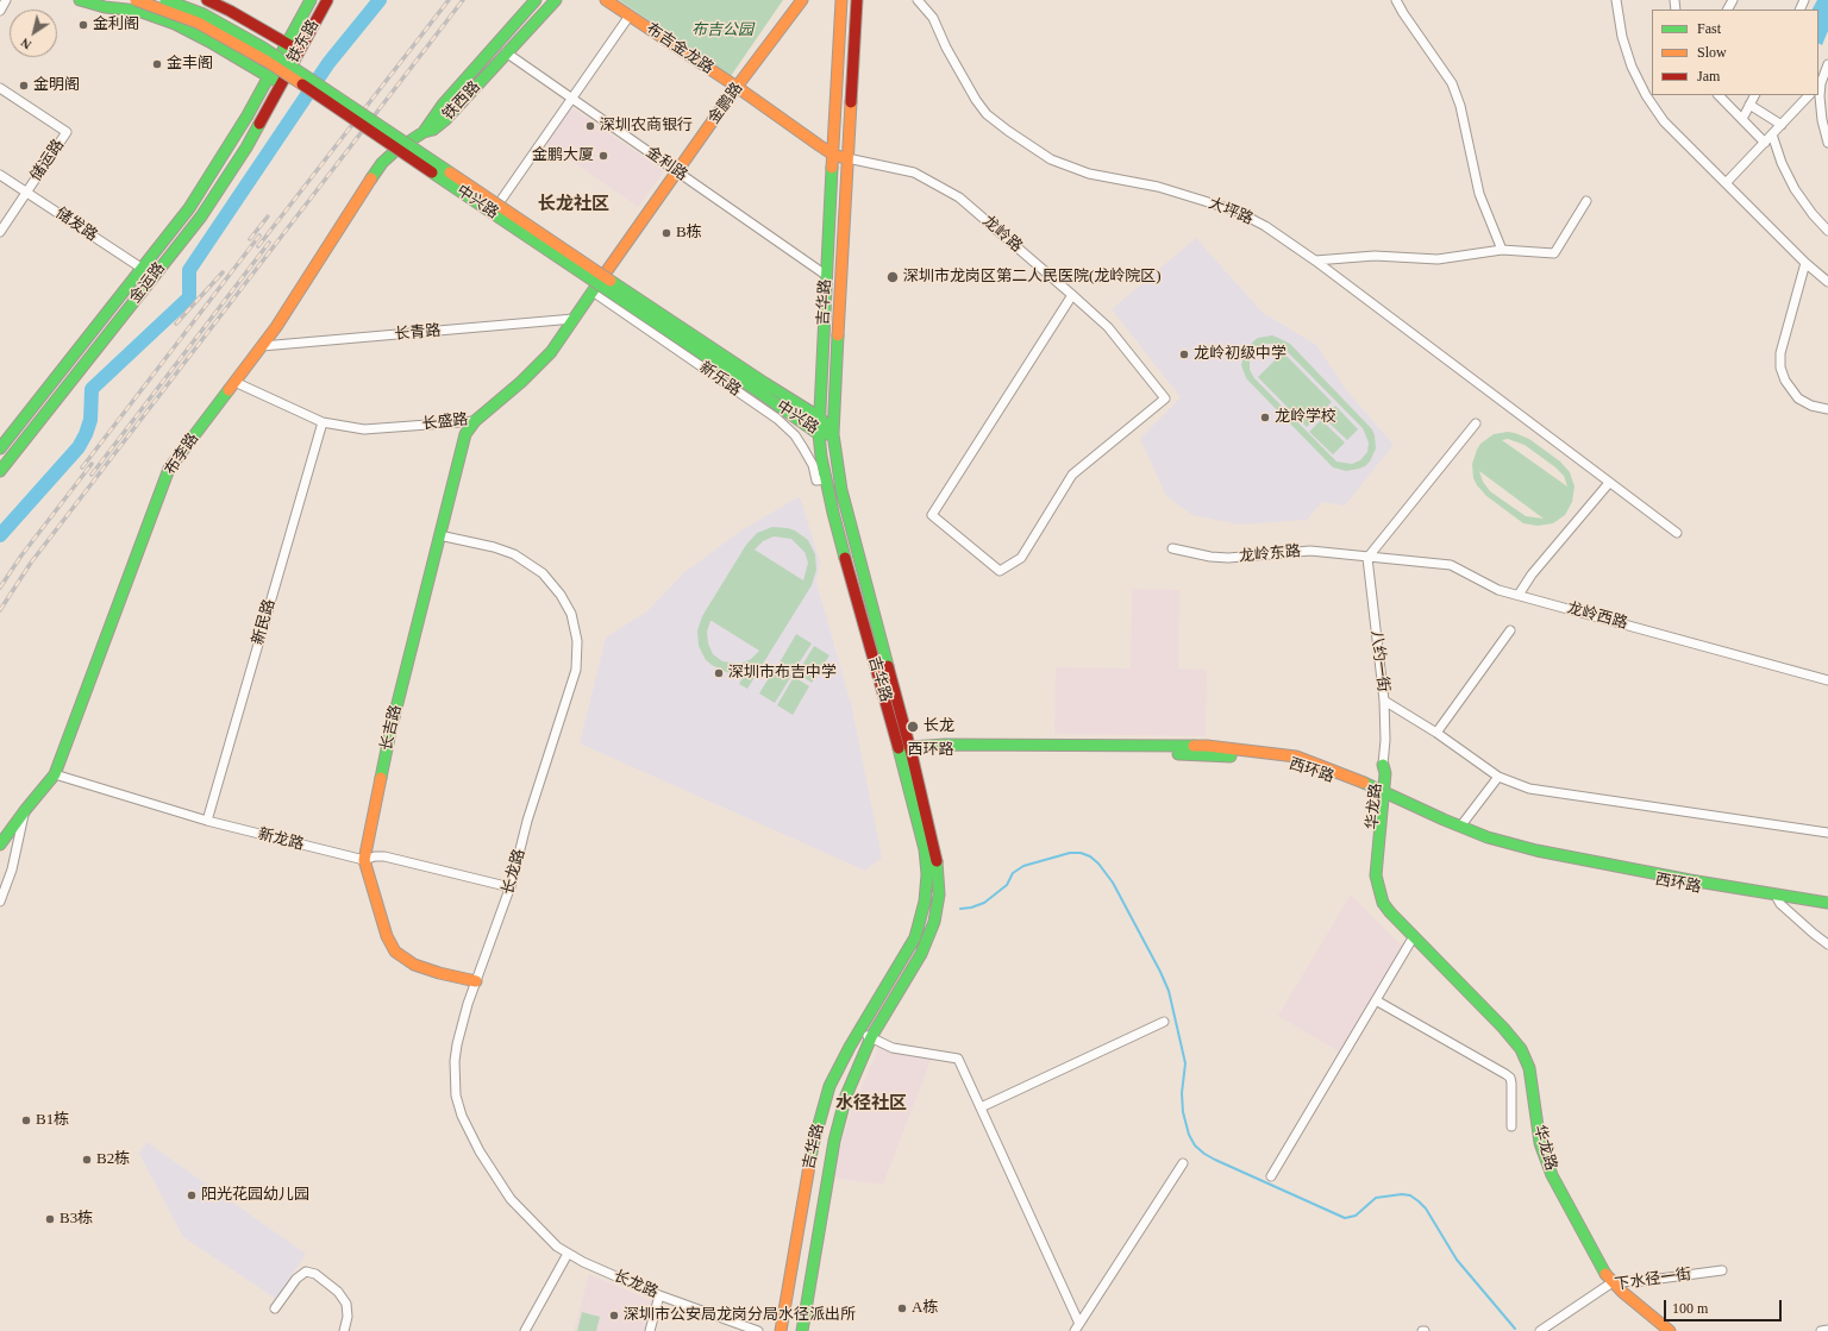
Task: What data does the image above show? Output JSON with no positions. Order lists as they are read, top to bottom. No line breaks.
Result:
{"streets":{"main road":["铁东路","布吉金龙路","铁西路","金鹏路","中兴路","金运路","吉华路","长盛路","布李路","长吉路","西环路","华龙路"],"street":["储运路","金利路","大坪路","储发路","龙岭路","长青路","新乐路","龙岭东路","龙岭西路","新民路","八约一街","新龙路","长龙路","下水径一街"]},"crossings":[["铁东路","金运路"],["布吉金龙路","金鹏路"],["布吉金龙路","龙岭路"],["布吉金龙路","吉华路"],["铁西路","金利路"],["铁西路","布李路"],["金鹏路","金利路"],["金鹏路","新乐路"],["金鹏路","长盛路"],["储运路","储发路"],["金利路","吉华路"],["中兴路","吉华路"],["储发路","金运路"],["龙岭路","吉华路"],["吉华路","新乐路"],["吉华路","西环路"],["长青路","长盛路"],["长青路","布李路"],["新乐路","长盛路"],["长盛路","布李路"],["长盛路","新民路"],["长盛路","长吉路"],["布李路","新龙路"],["龙岭东路","龙岭西路"],["龙岭东路","八约一街"],["龙岭西路","八约一街"],["新民路","新龙路"],["八约一街","华龙路"],["长吉路","新龙路"],["长吉路","长龙路"],["西环路","华龙路"],["华龙路","下水径一街"],["新龙路","长龙路"]],"districts":["长龙社区","水径社区"],"parks":["布吉公园"],"places":["金利阁","金丰阁","金明阁","深圳农商银行","金鹏大厦","B栋","深圳市龙岗区第二人民医院(龙岭院区)","龙岭初级中学","龙岭学校","深圳市布吉中学","长龙","B1栋","B2栋","阳光花园幼儿园","B3栋","A栋","深圳市公安局龙岗分局水径派出所"],"legend":["Fast","Slow","Jam"],"scale_bar":"100 m","north":"bottom left"}
